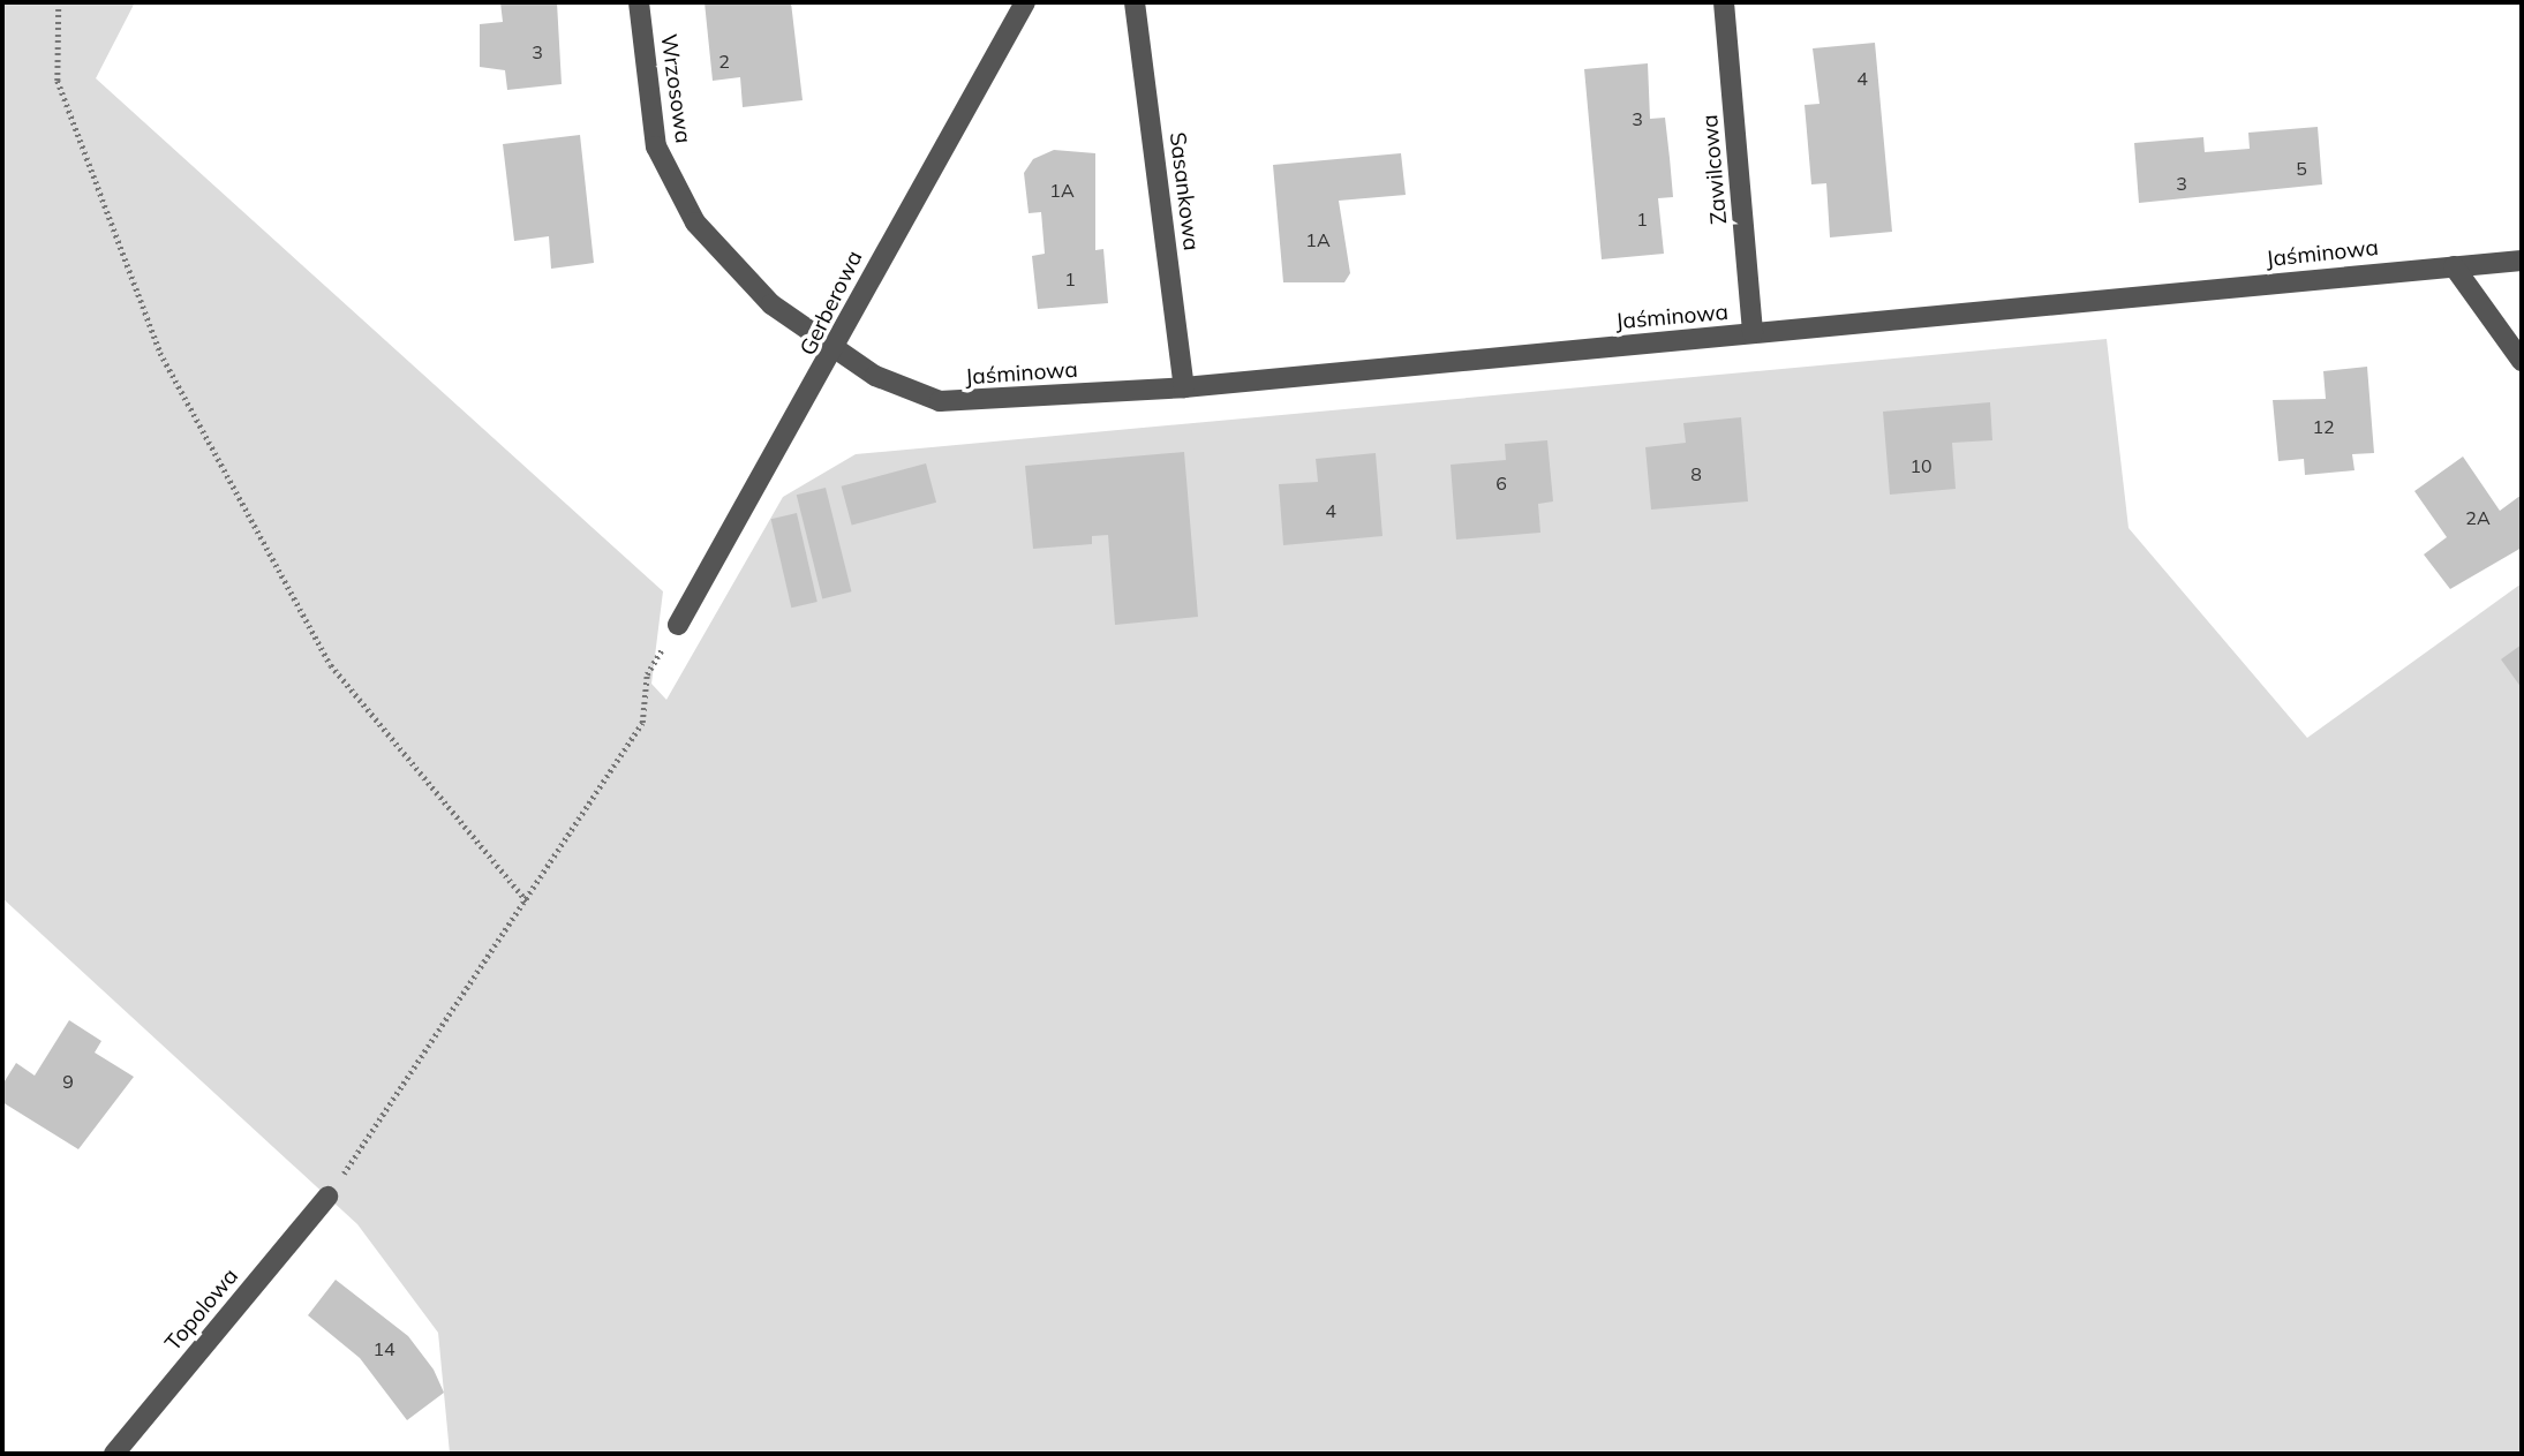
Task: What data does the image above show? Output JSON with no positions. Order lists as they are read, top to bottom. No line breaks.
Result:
{"streets":{"street":["Wrzosowa","Zawilcowa","Sasankowa","Jaśminowa","Gerberowa","Topolowa"]},"crossings":[["Wrzosowa","Jaśminowa"],["Wrzosowa","Gerberowa"],["Zawilcowa","Jaśminowa"],["Sasankowa","Jaśminowa"],["Jaśminowa","Gerberowa"]],"house_numbers":["3","2","4","3","5","3","1A","1","1A","1","12","10","8","6","4","2A","9","14"]}
